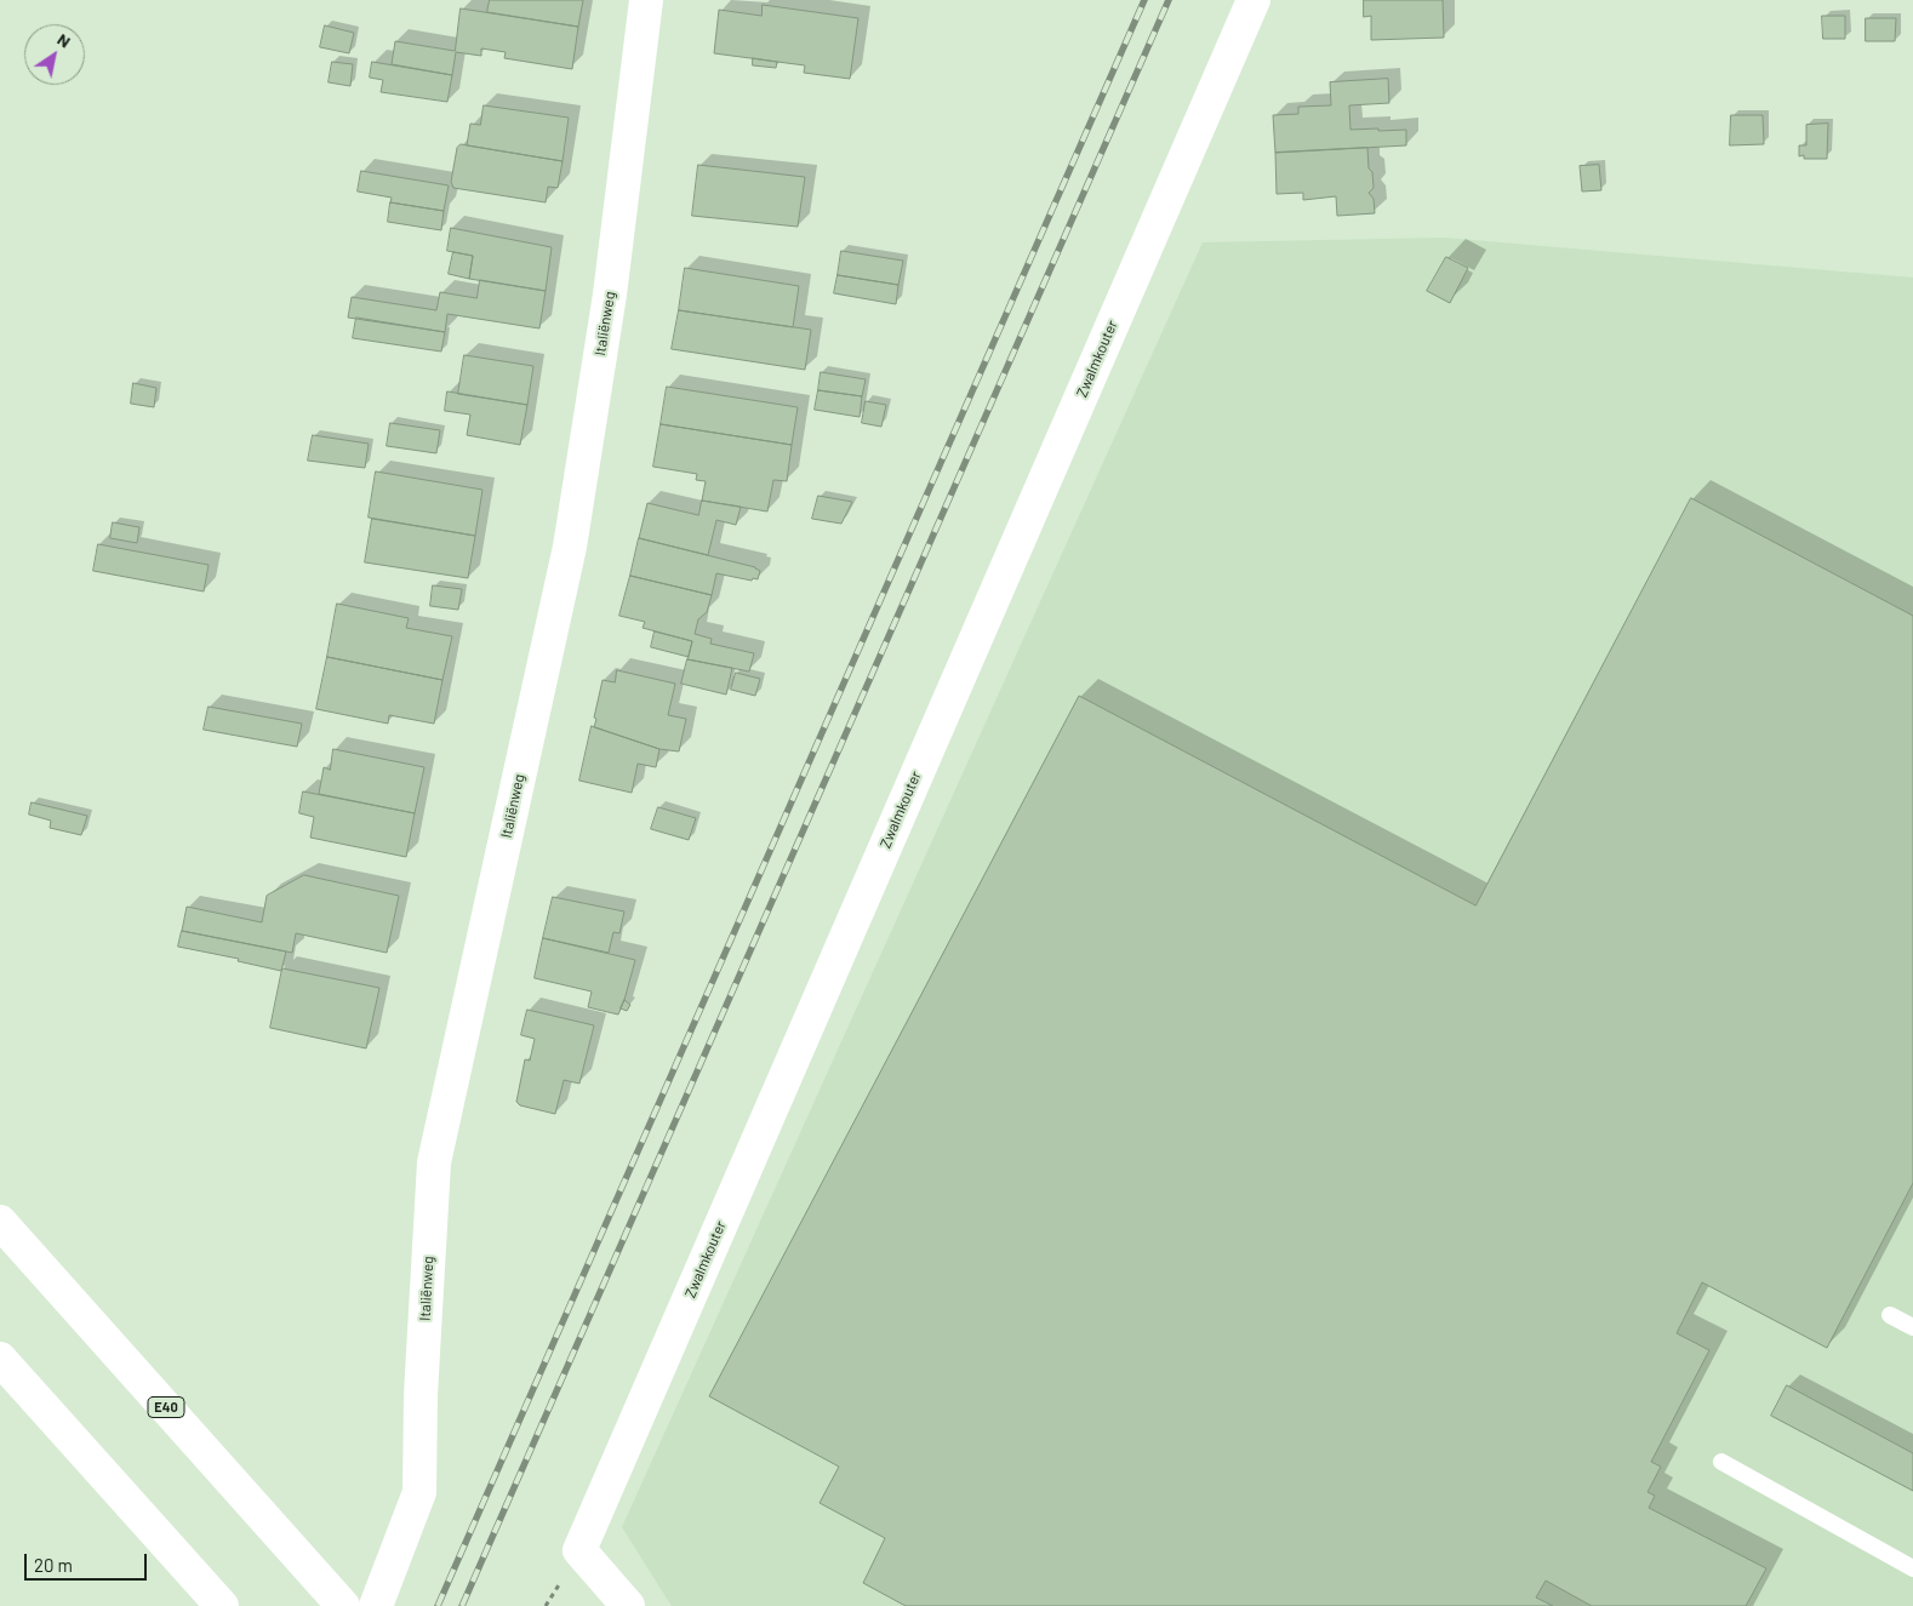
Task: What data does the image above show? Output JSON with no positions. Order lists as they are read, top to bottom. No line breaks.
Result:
{"streets":{"main road":["Italiënweg","Zwalmkouter","E40"]},"scale_bar":"20 m","north":"top right"}
